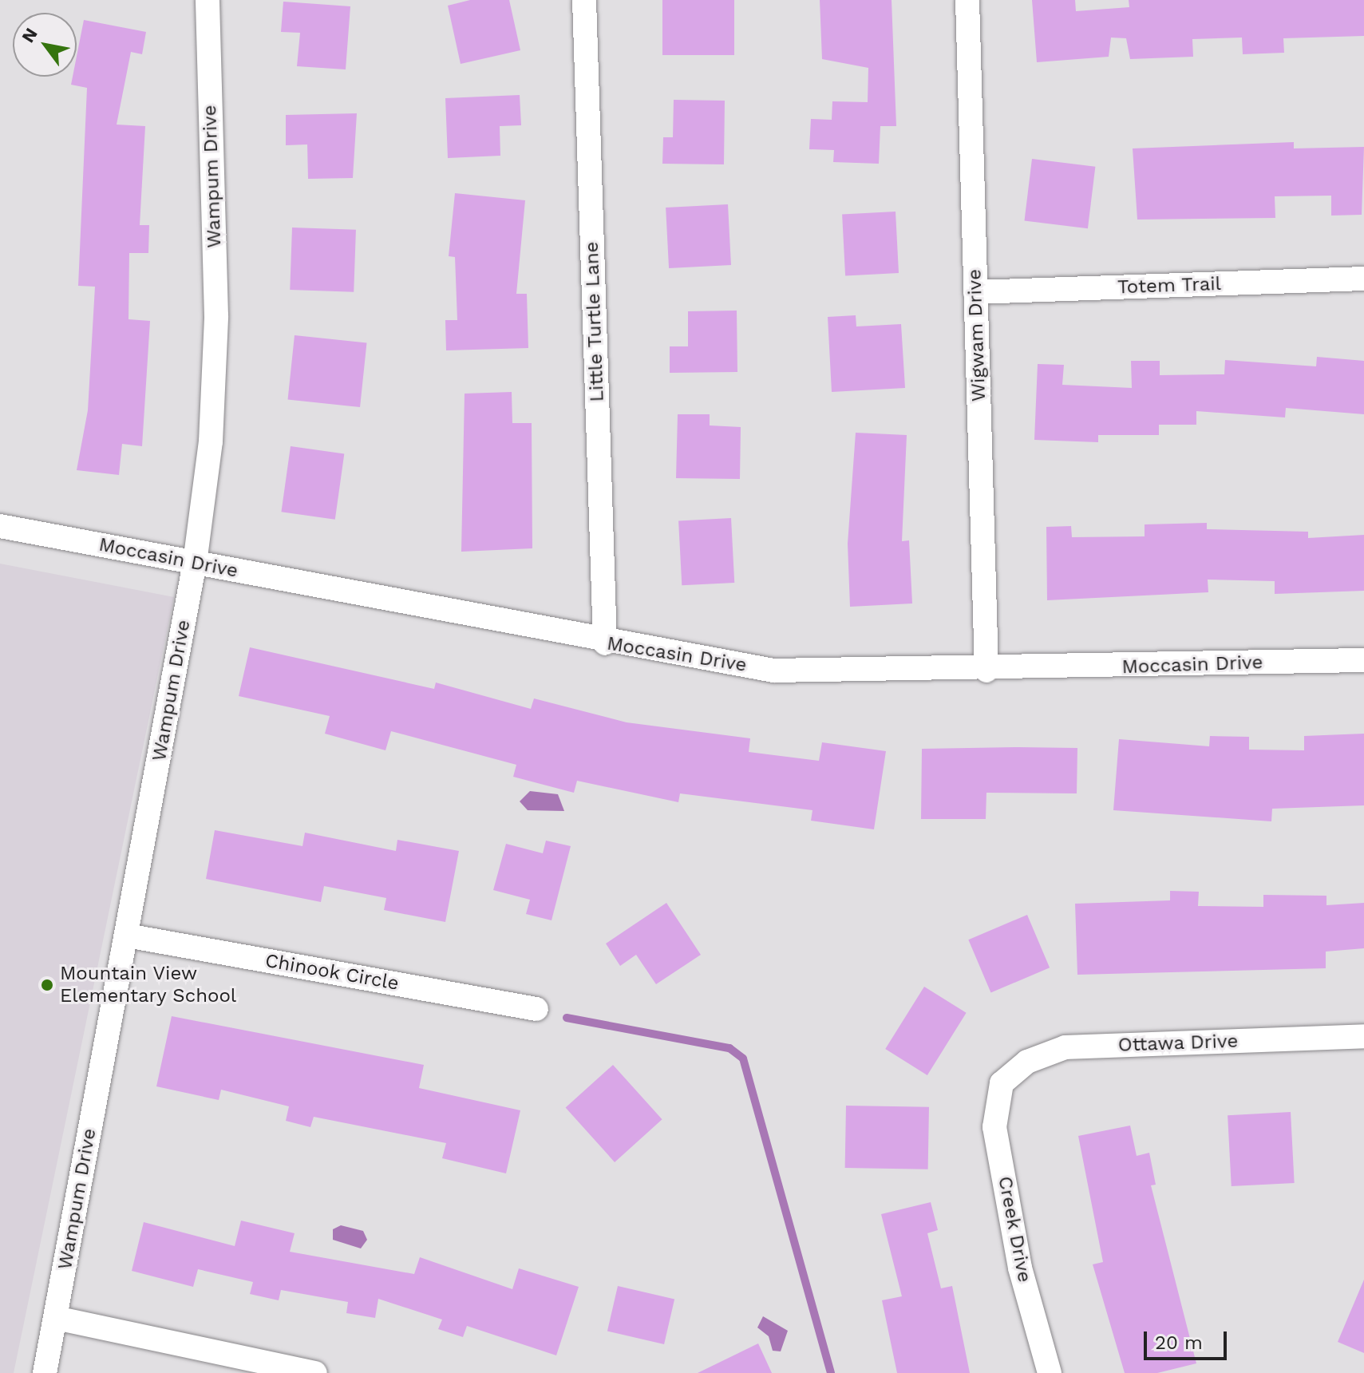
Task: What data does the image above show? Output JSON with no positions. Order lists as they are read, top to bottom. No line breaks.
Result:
{"streets":{"street":["Wampum Drive","Totem Trail","Little Turtle Lane","Wigwam Drive","Moccasin Drive","Chinook Circle","Ottawa Drive","Creek Drive"]},"crossings":[["Wampum Drive","Moccasin Drive"],["Wampum Drive","Chinook Circle"],["Totem Trail","Wigwam Drive"],["Little Turtle Lane","Moccasin Drive"],["Wigwam Drive","Moccasin Drive"],["Ottawa Drive","Creek Drive"]],"places":["Mountain View Elementary School"],"scale_bar":"20 m","north":"top left"}
